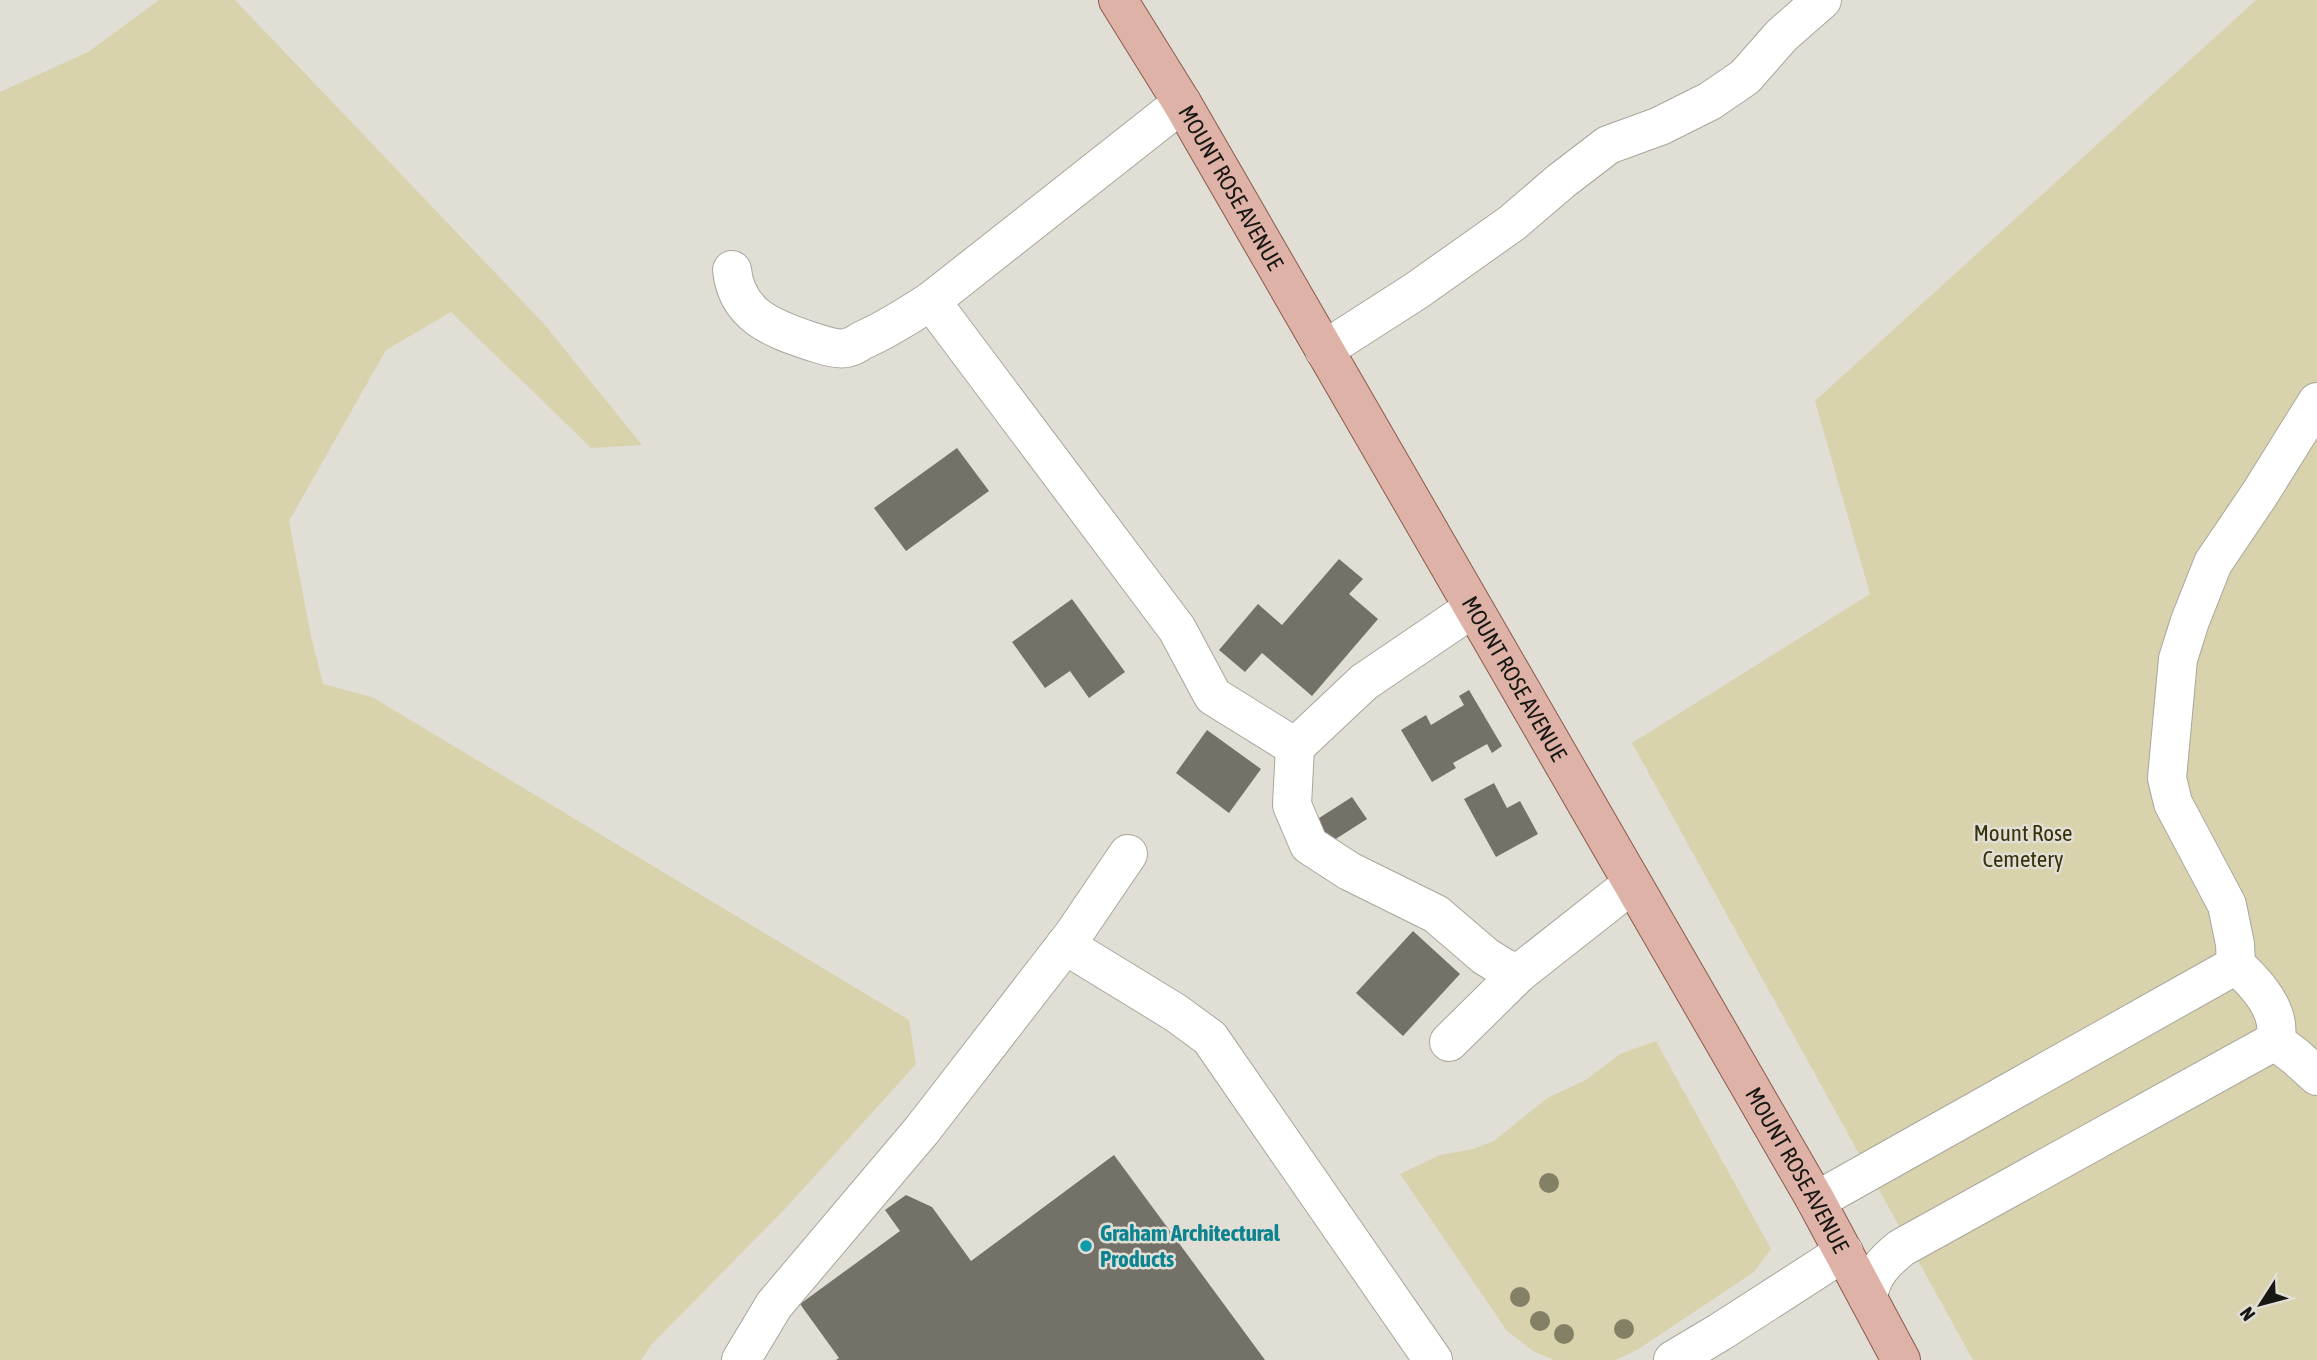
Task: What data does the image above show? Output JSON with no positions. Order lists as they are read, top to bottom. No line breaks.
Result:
{"streets":{"main road":["MOUNT ROSE AVENUE"]},"parks":["Mount Rose Cemetery"],"places":["Graham Architectural Products"],"north":"bottom left"}
